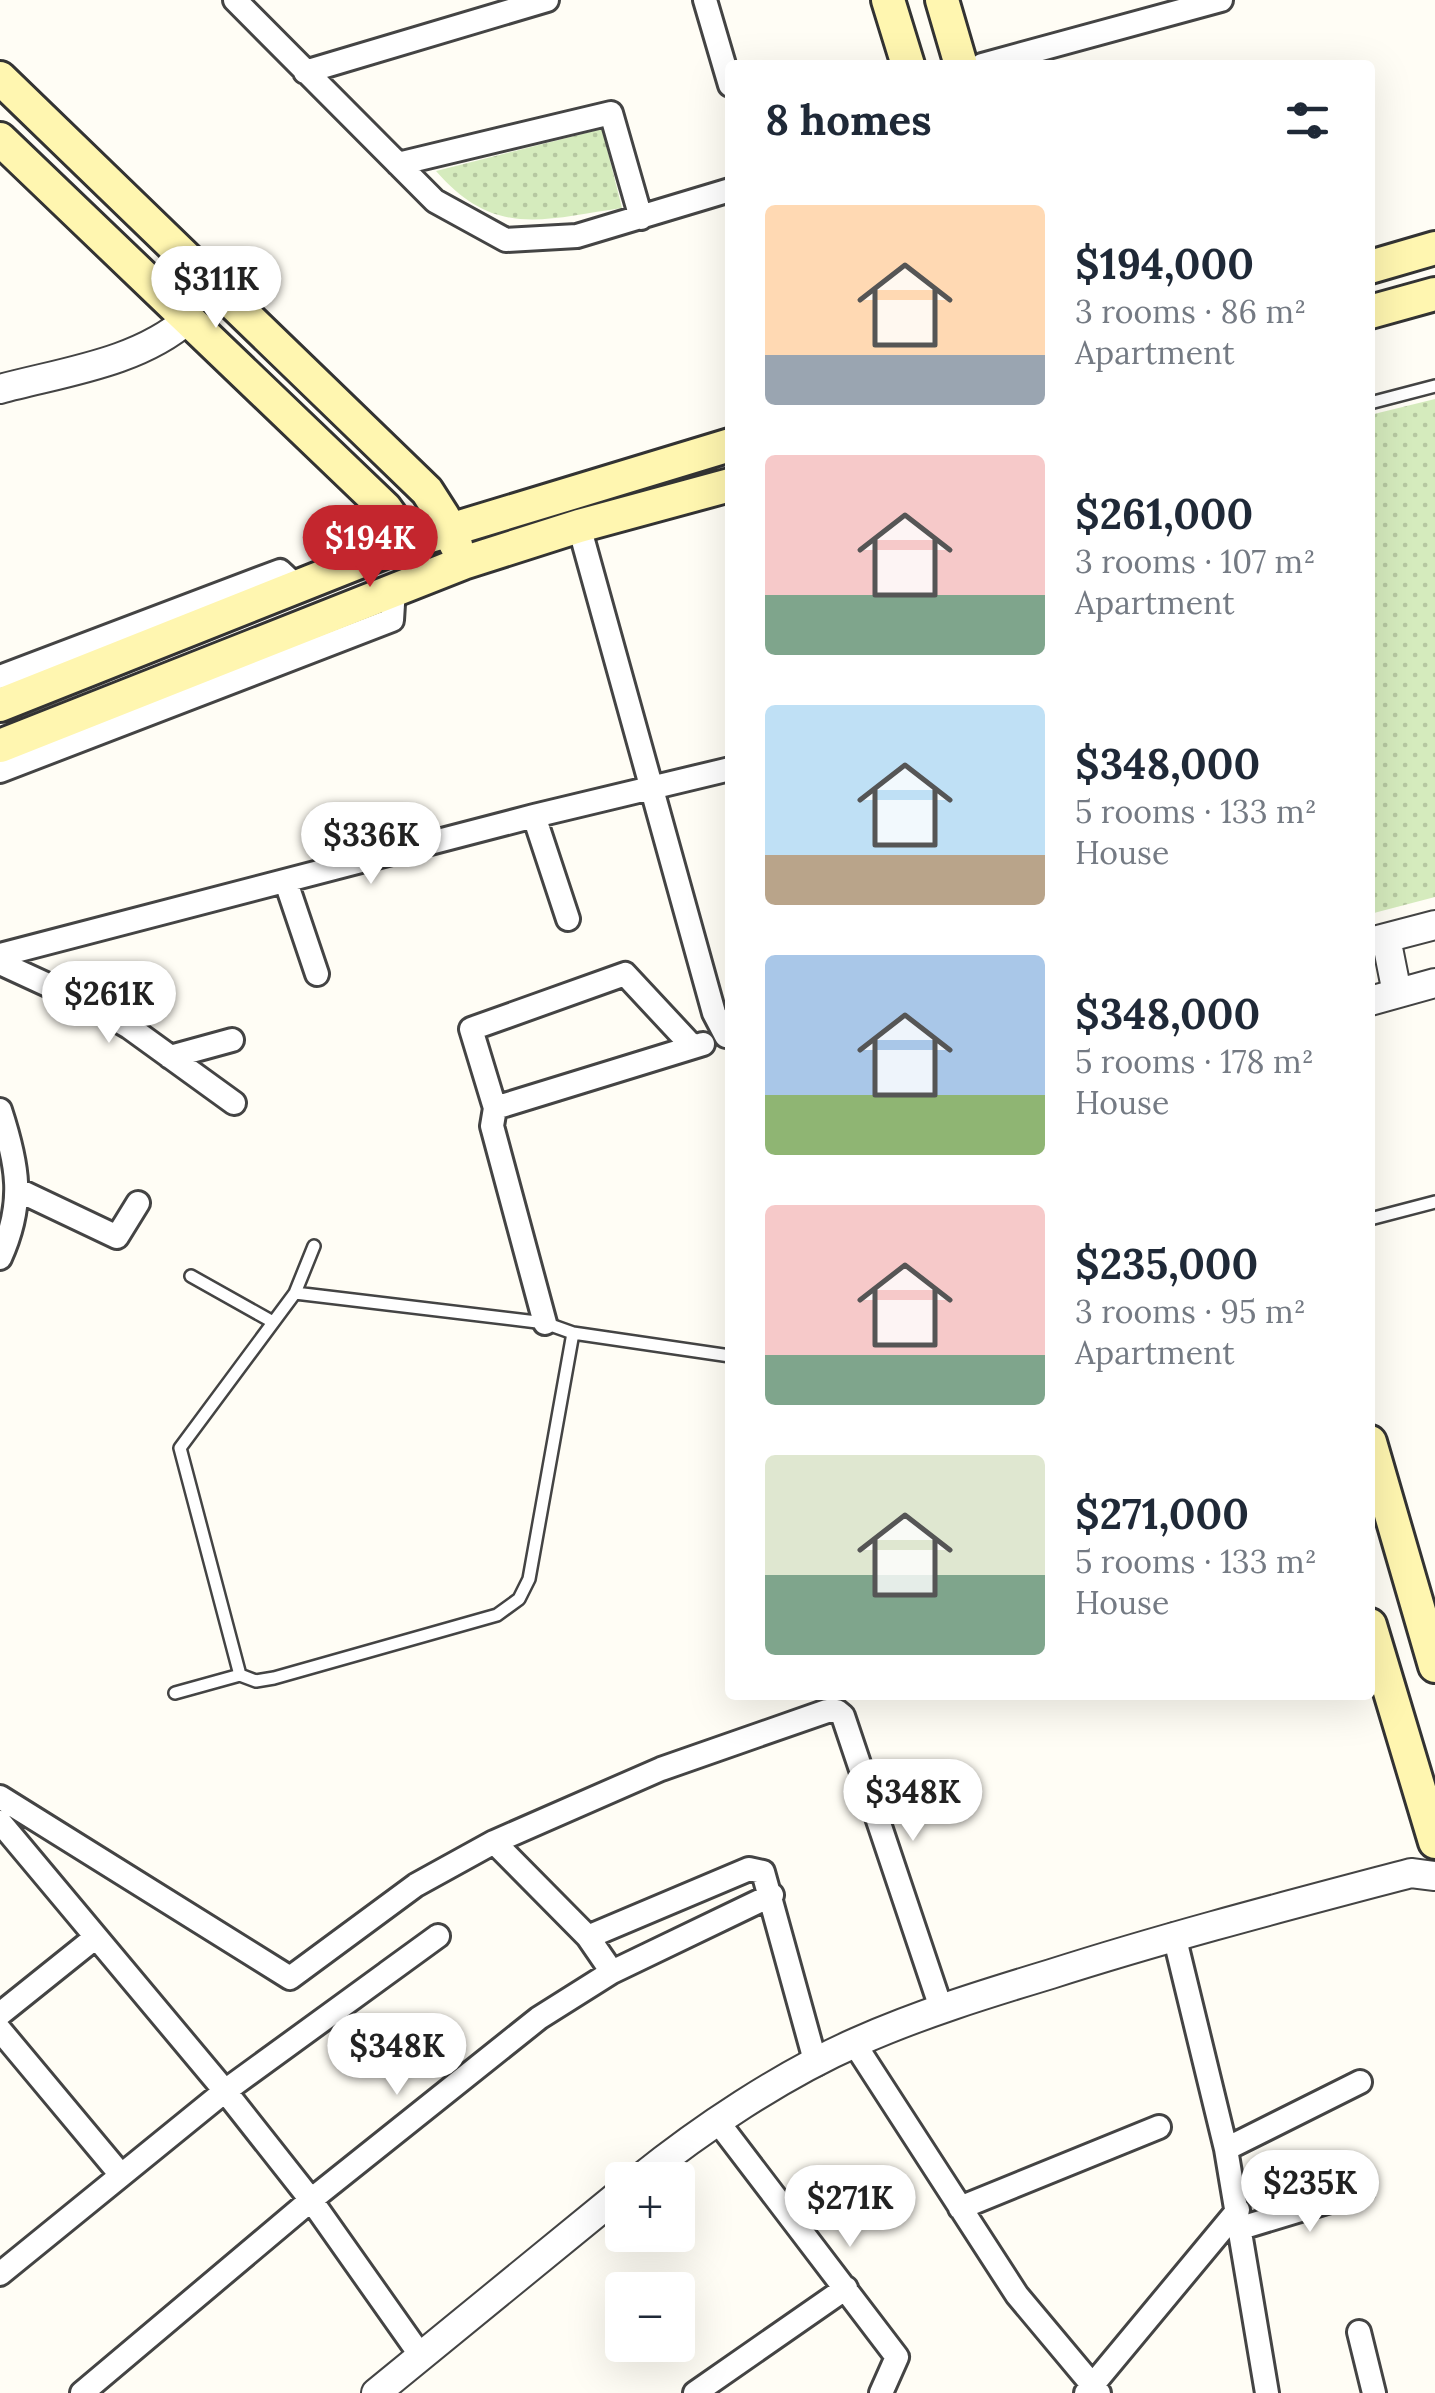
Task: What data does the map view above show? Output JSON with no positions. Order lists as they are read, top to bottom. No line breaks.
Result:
{"page":{"heading":"8 homes","list":[{"name":"$194,000","note":"3 rooms · 86 m² · Apartment"},{"name":"$261,000","note":"3 rooms · 107 m² · Apartment"},{"name":"$348,000","note":"5 rooms · 133 m² · House"},{"name":"$348,000","note":"5 rooms · 178 m² · House"},{"name":"$235,000","note":"3 rooms · 95 m² · Apartment"},{"name":"$271,000","note":"5 rooms · 133 m² · House"}],"price":["$311K","$194K","$336K","$261K","$348K","$348K","$235K","$271K"],"map_buttons":["+","−"]}}
